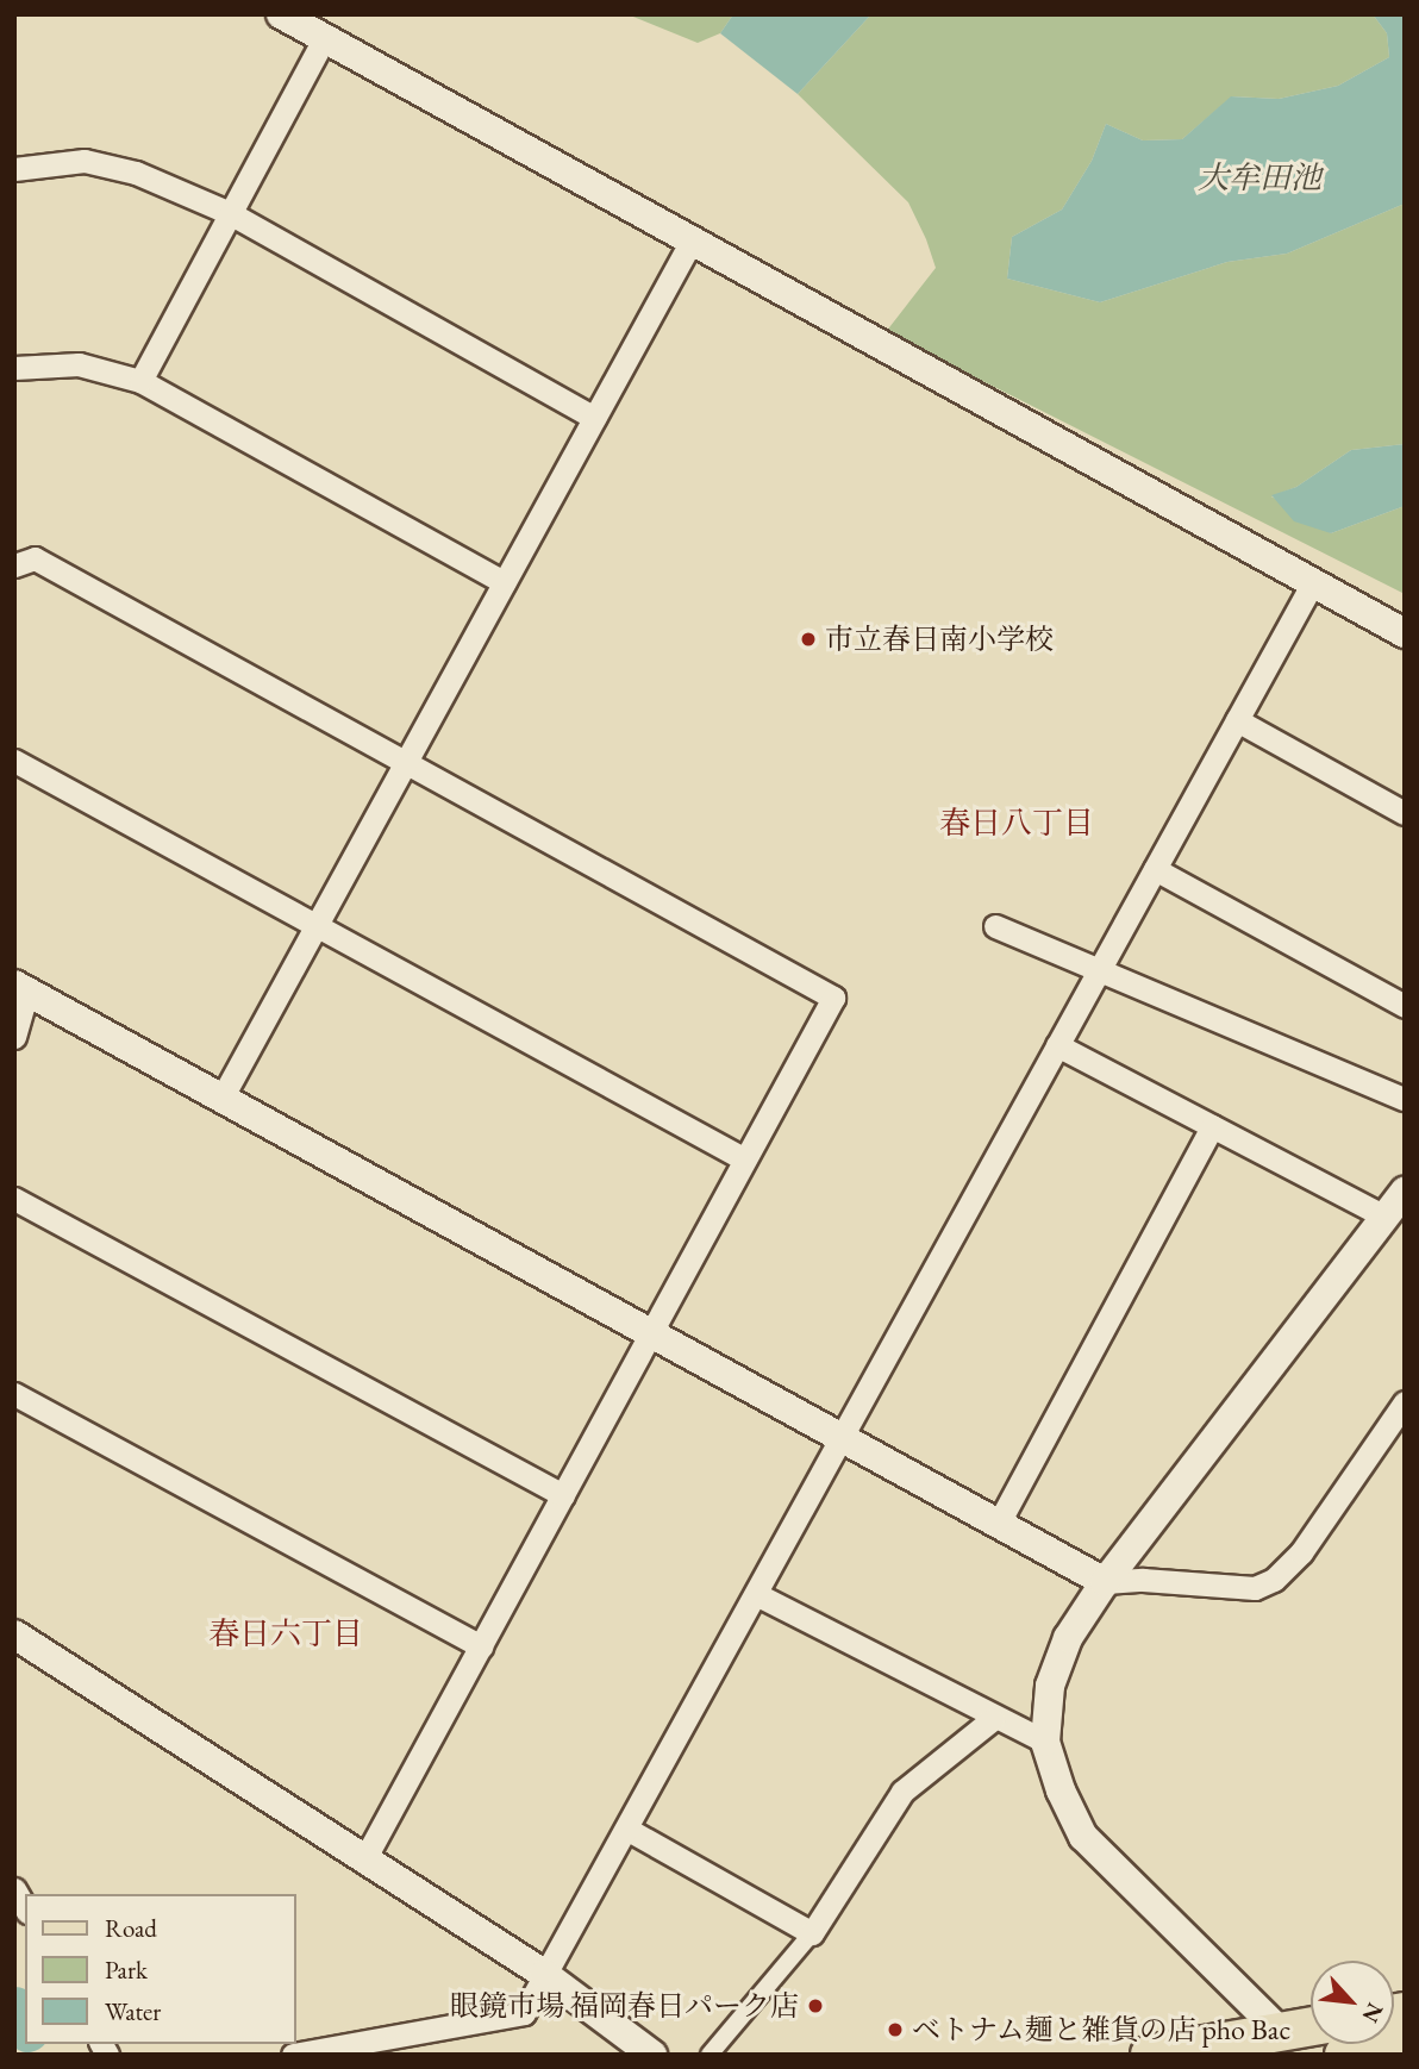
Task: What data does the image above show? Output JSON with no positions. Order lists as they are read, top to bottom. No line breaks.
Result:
{"districts":["春日八丁目","春日六丁目"],"water":["大牟田池"],"places":["市立春日南小学校","眼鏡市場 福岡春日パーク店","ベトナム麺と雑貨の店 pho Bac"],"legend":["Road","Park","Water"],"north":"bottom right"}
